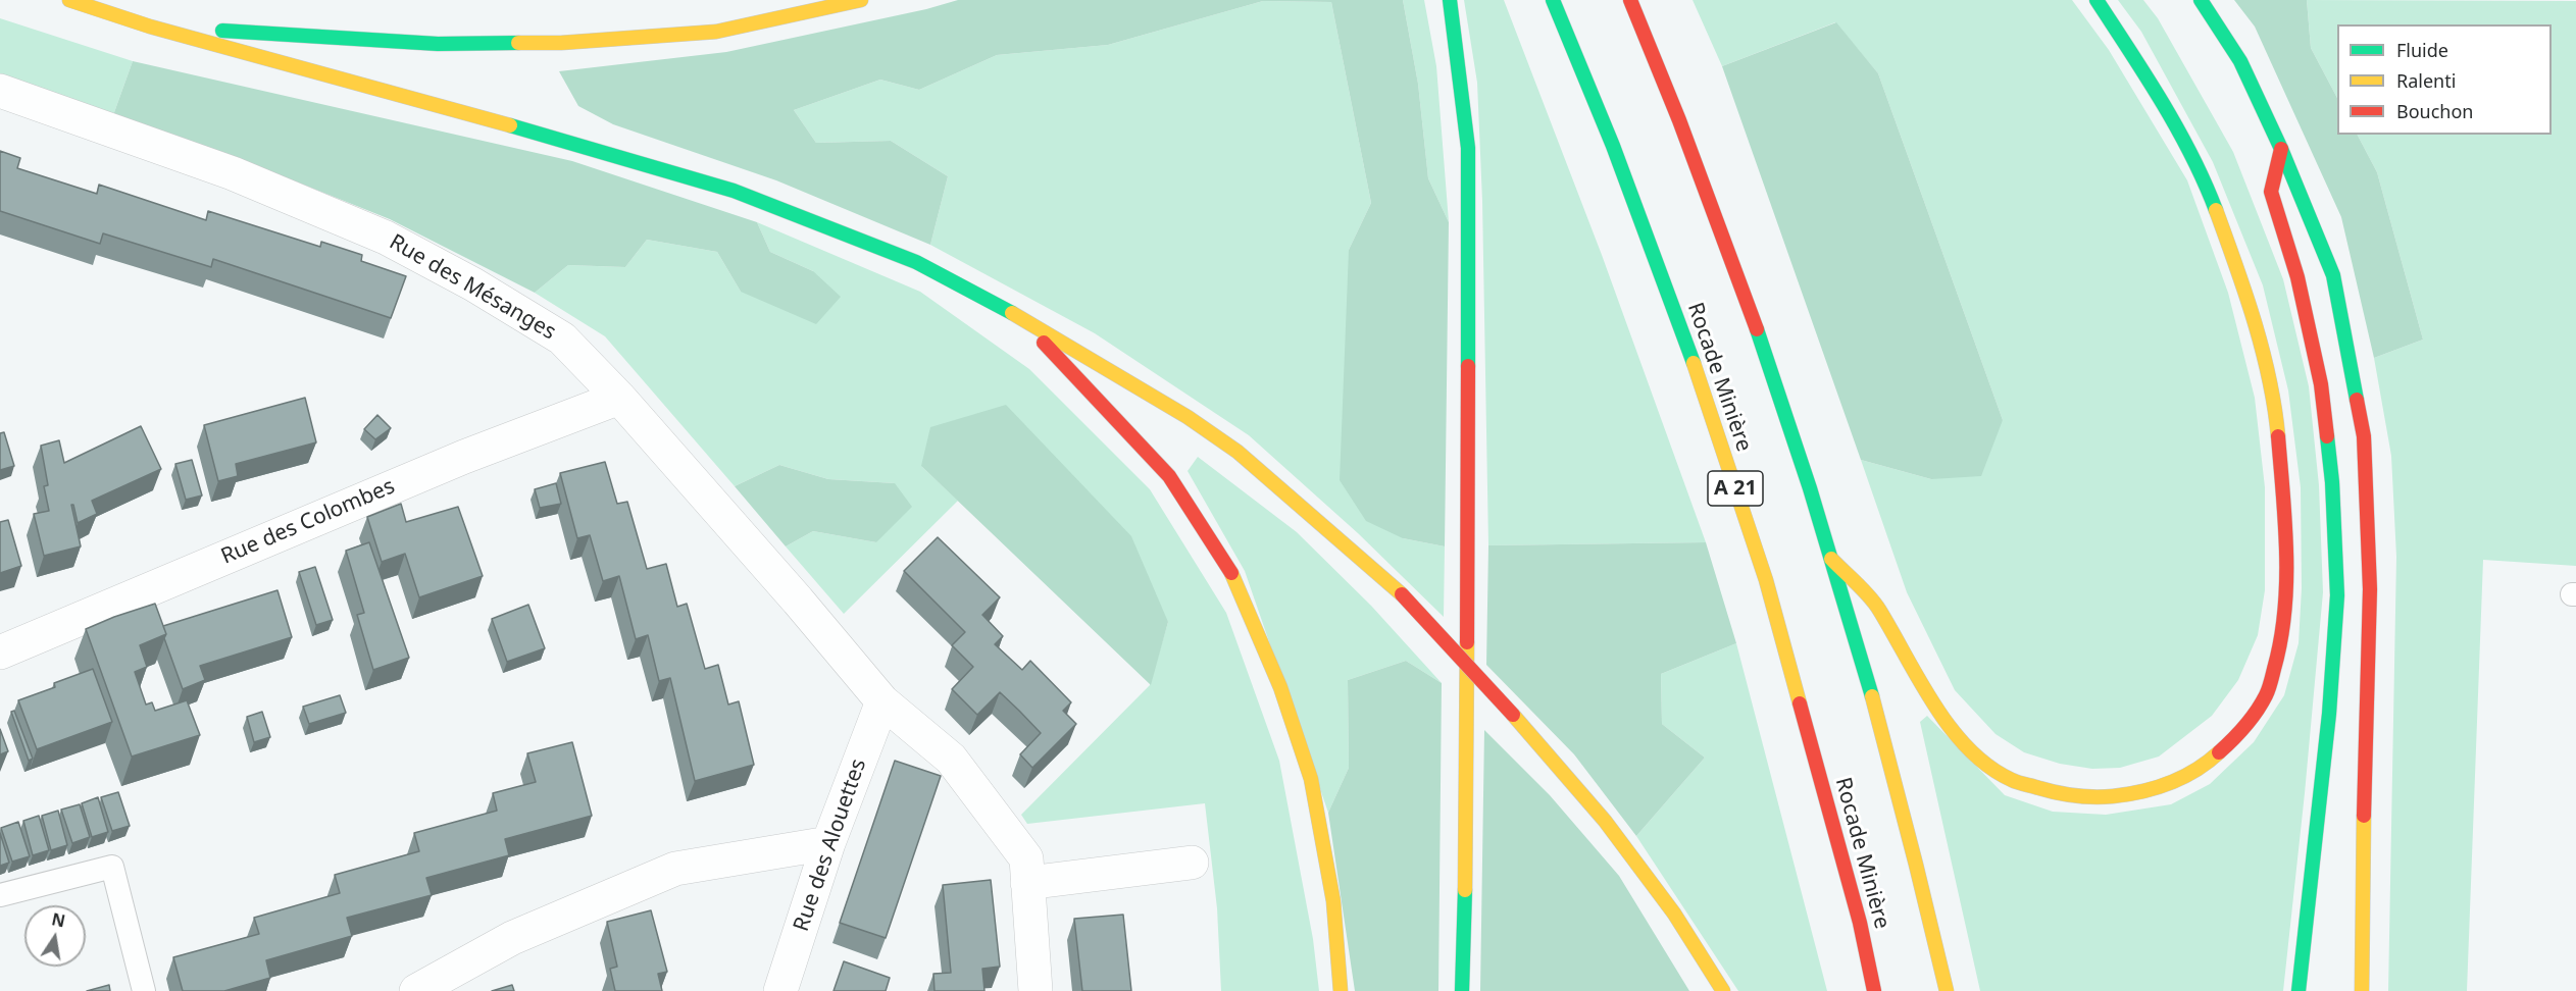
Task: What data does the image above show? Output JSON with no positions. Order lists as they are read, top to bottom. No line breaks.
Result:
{"streets":{"highway":["Rocade Minière","A 21"],"street":["Rue des Mésanges","Rue des Colombes","Rue des Alouettes"]},"crossings":[["Rue des Mésanges","Rue des Colombes"],["Rue des Mésanges","Rue des Alouettes"]],"legend":["Fluide","Ralenti","Bouchon"],"north":"top"}
